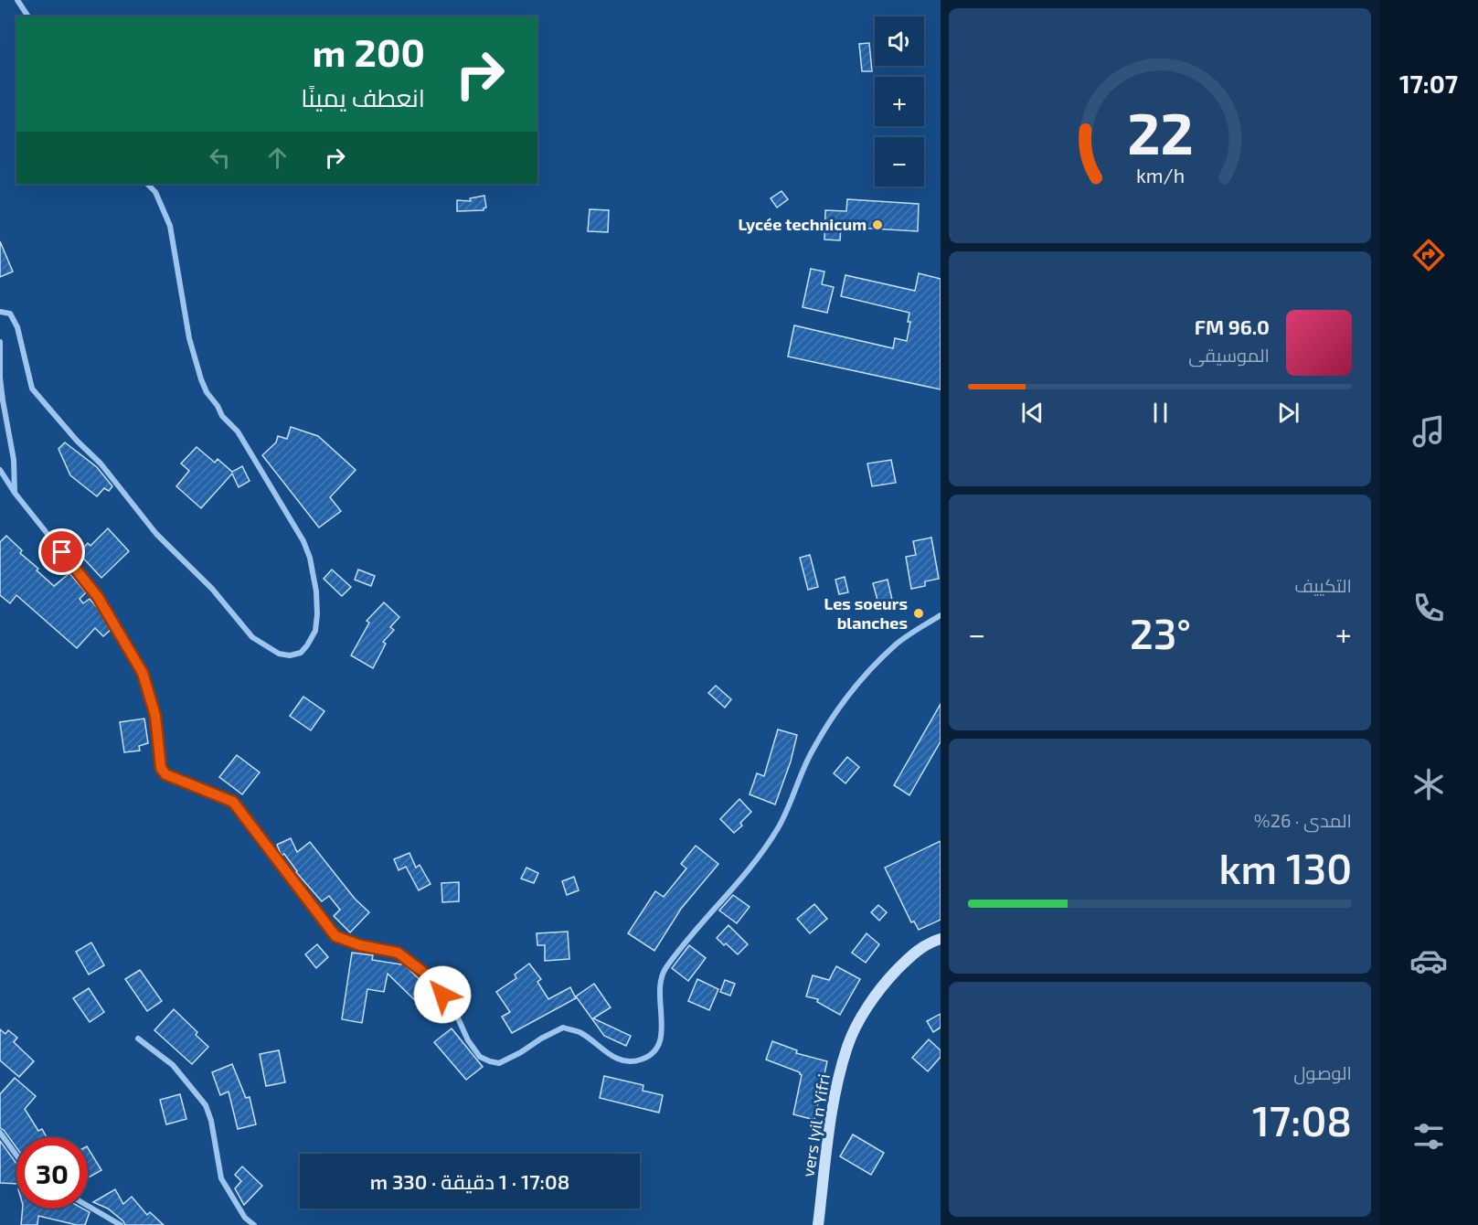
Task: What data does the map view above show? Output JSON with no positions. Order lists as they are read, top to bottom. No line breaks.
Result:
{"streets":{"main road":["vers Iγil n Yifri"]},"places":["Lycée technicum","Les soeurs blanches"],"page":{"tabs":"17:07","map_buttons":["+","−"],"turn":["200 m","انعطف يمينًا"],"song":["96.0 FM","الموسيقى"],"tile":["التكييف",["المدى · 26%","130 km"],["الوصول","17:08"]],"heat":["−","23°","+"],"limit":"30","trip":"17:08 · 1 دقيقة · 330 m","gauge":["22","km/h"]}}
